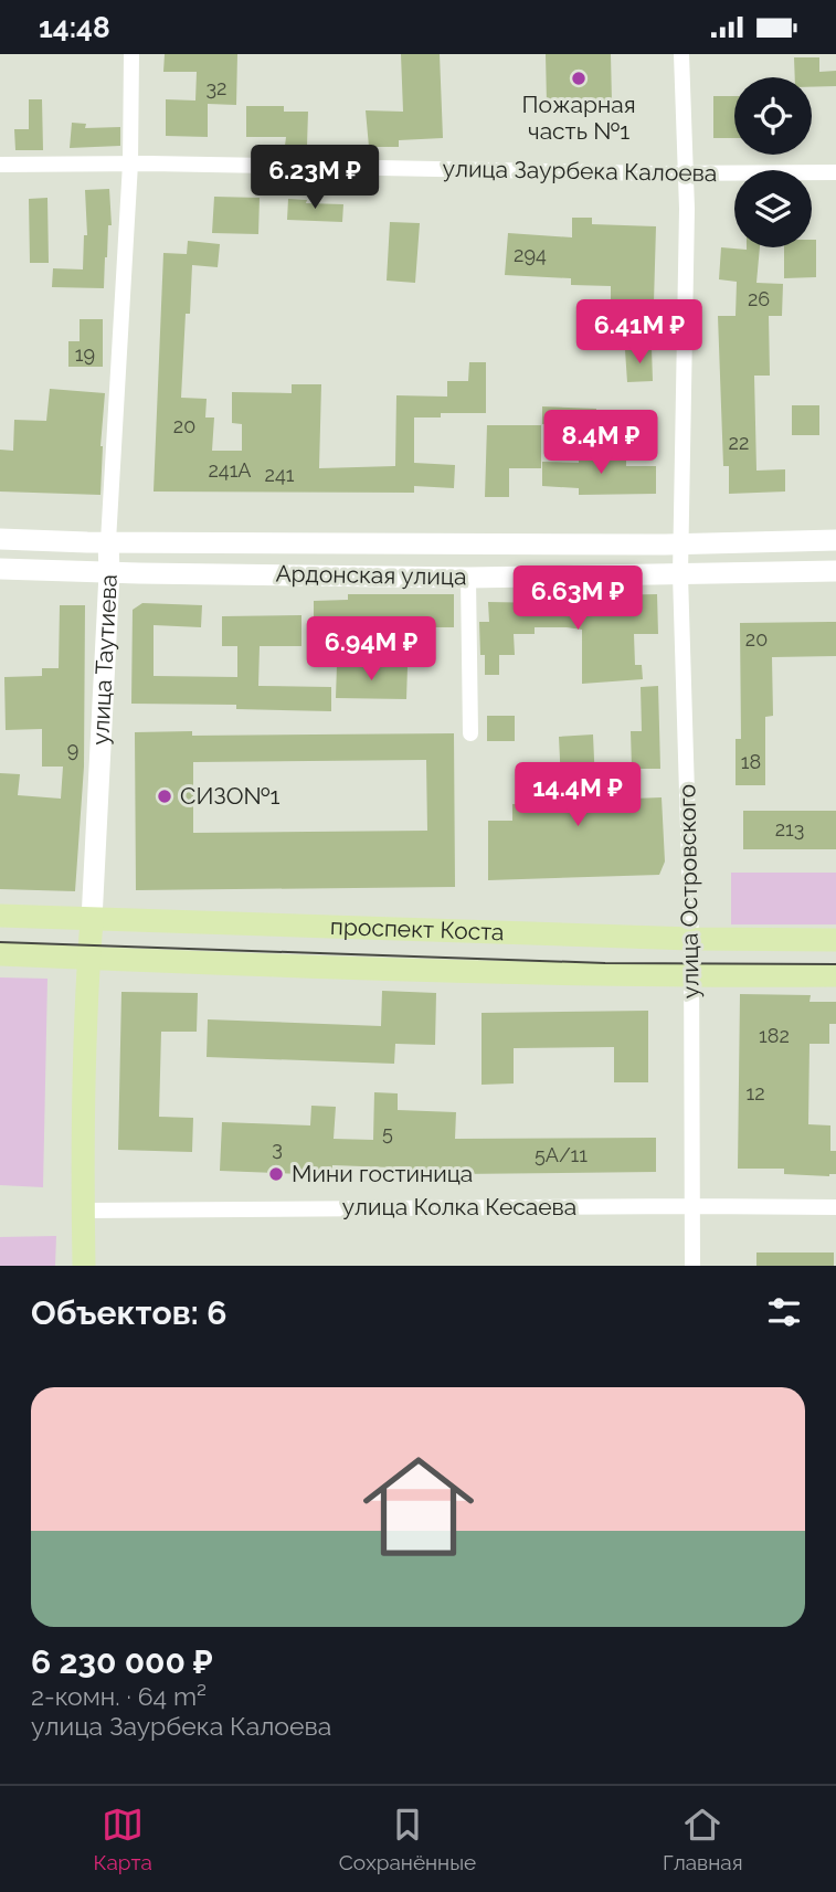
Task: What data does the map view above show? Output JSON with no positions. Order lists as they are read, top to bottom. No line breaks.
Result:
{"streets":{"main road":["Ардонская улица","улица Таутиева","проспект Коста"],"street":["улица Заурбека Калоева","улица Островского","улица Колка Кесаева"]},"crossings":[["улица Заурбека Калоева","улица Таутиева"],["улица Заурбека Калоева","улица Островского"],["Ардонская улица","улица Таутиева"],["Ардонская улица","улица Островского"],["улица Таутиева","проспект Коста"],["улица Таутиева","улица Колка Кесаева"],["улица Островского","проспект Коста"],["улица Островского","улица Колка Кесаева"]],"places":["Пожарная часть №1","СИЗО№1","Мини гостиница"],"house_numbers":["32","294","26","19","20","22","241А","241","20","9","18","213","182","12","5","3","5А/11"],"page":{"status":"14:48","price":["6.23M ₽","6.41M ₽","8.4M ₽","6.63M ₽","6.94M ₽","14.4M ₽"],"heading":"Объектов: 6","list":[{"name":"6 230 000 ₽","note":"2-комн. · 64 m² · улица Заурбека Калоева"}],"tabs":["Карта","Сохранённые","Главная"]}}
